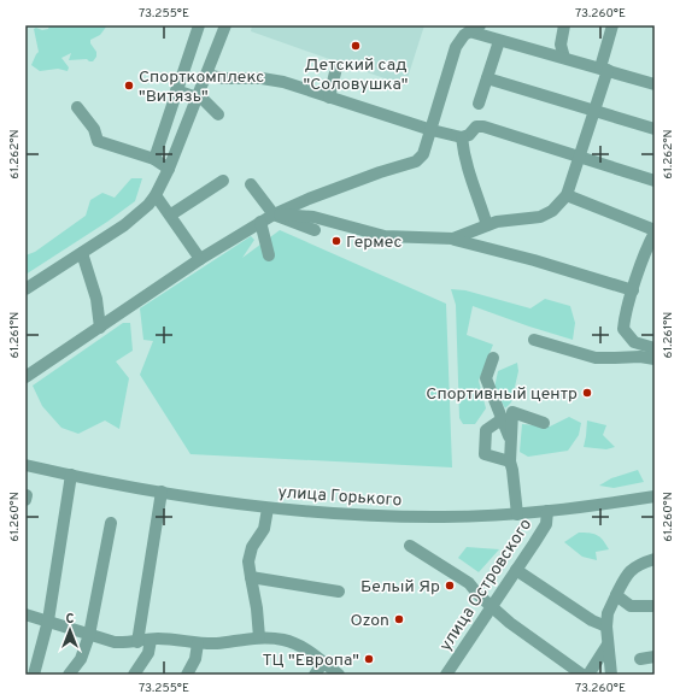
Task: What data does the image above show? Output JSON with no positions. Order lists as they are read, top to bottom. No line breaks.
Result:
{"streets":{"street":["улица Горького","улица Островского"]},"crossings":[["улица Горького","улица Островского"]],"places":["Детский сад \"Соловушка\"","Спорткомплекс \"Витязь\"","Гермес","Спортивный центр","Белый Яр","Ozon","ТЦ \"Европа\""],"north":"top","coordinates":["73.255°E","73.260°E","61.262°N","61.261°N","61.260°N"]}
